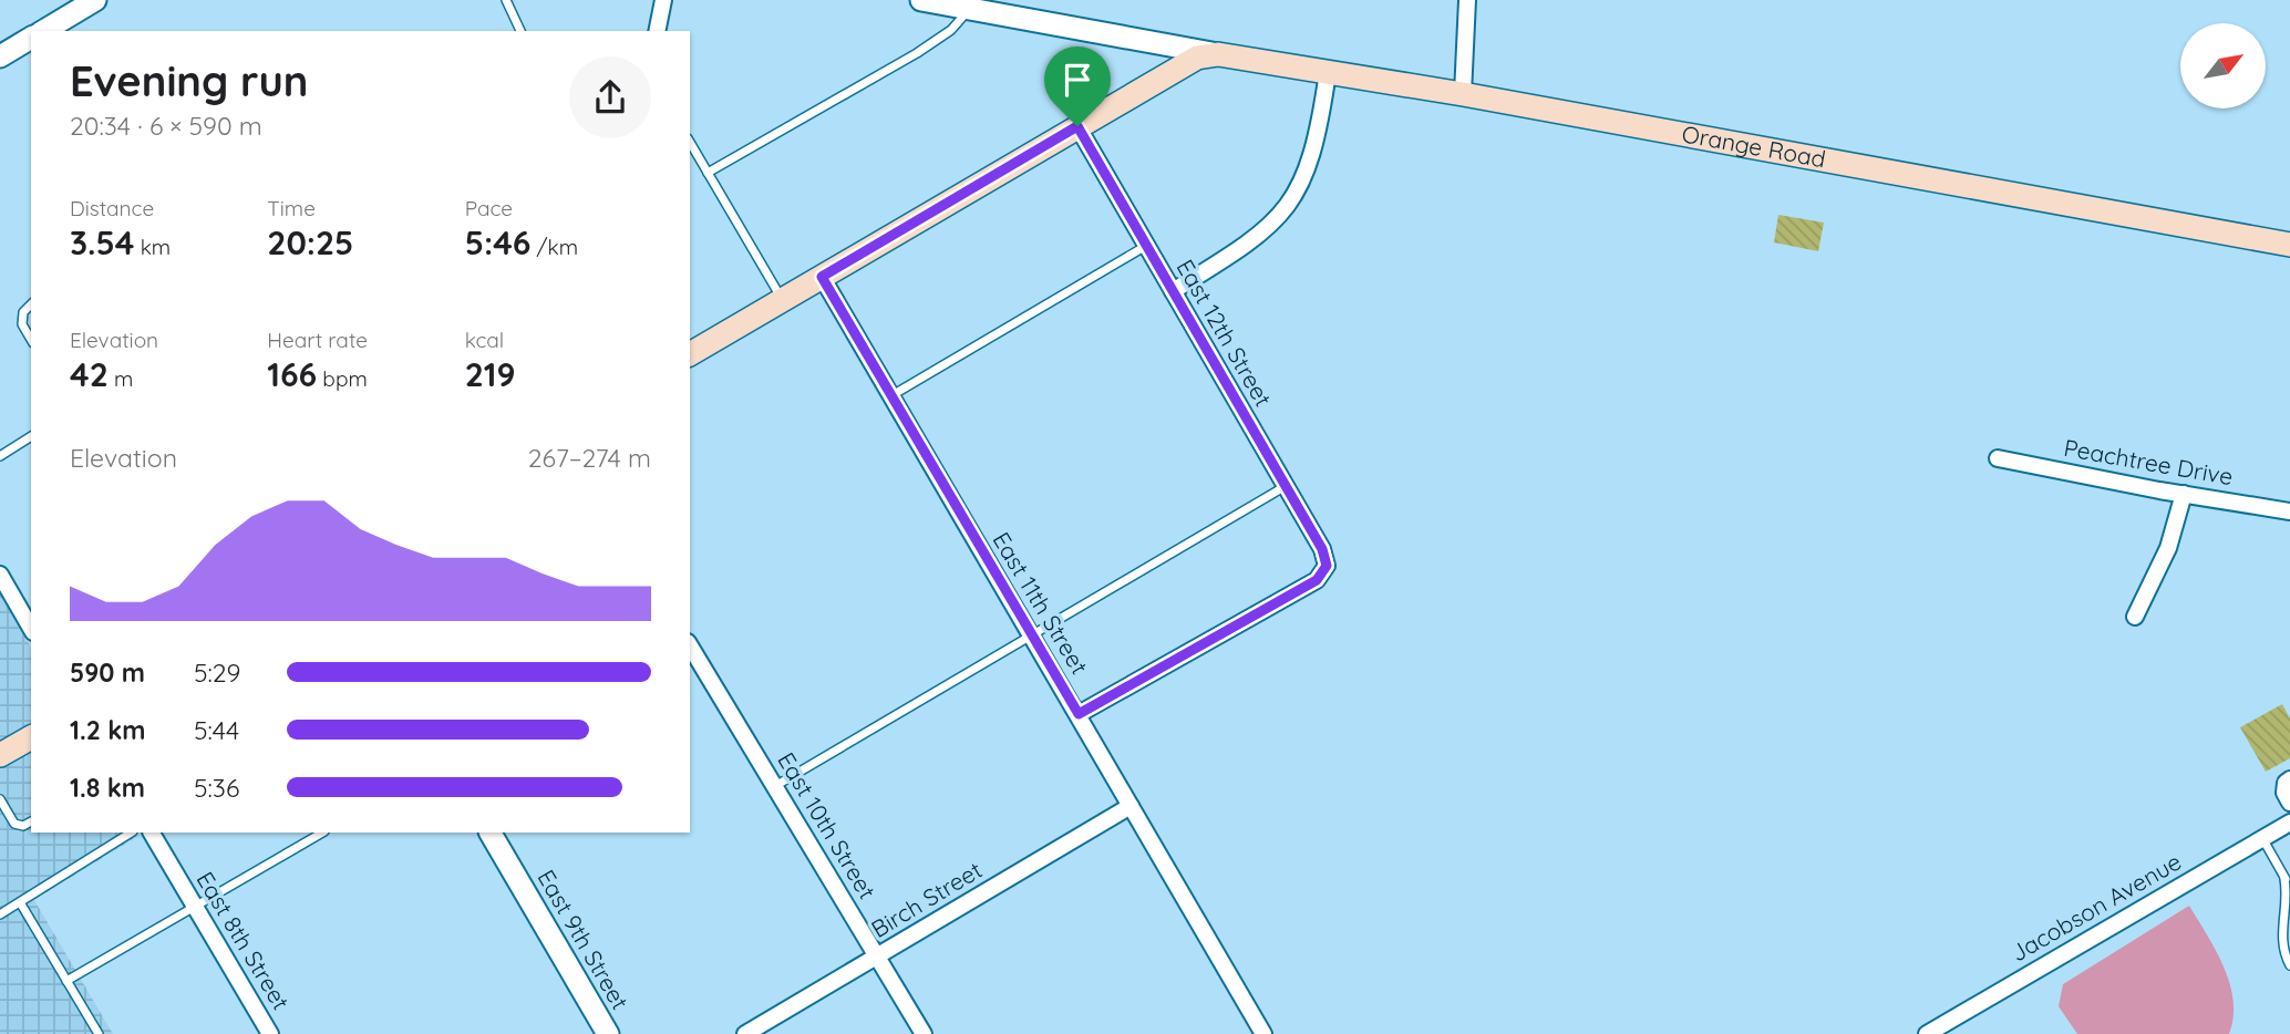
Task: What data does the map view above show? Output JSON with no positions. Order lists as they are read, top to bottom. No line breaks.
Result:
{"streets":{"main road":["Orange Road"],"street":["East 12th Street","Peachtree Drive","East 11th Street","East 10th Street","Birch Street","Jacobson Avenue","East 9th Street","East 8th Street"]},"crossings":[["East 12th Street","East 11th Street"],["East 11th Street","Birch Street"],["East 10th Street","Birch Street"]],"north":"top right","page":{"heading":["Evening run","20:34 · 6 × 590 m"],"stats":[["Distance","3.54 km"],["Time","20:25"],["Pace","5:46 /km"],["Elevation","42 m"],["Heart rate","166 bpm"],["kcal","219"]],"chart":["Elevation","267–274 m"],"list":[{"name":"590 m","note":"5:29"},{"name":"1.2 km","note":"5:44"},{"name":"1.8 km","note":"5:36"}]}}
